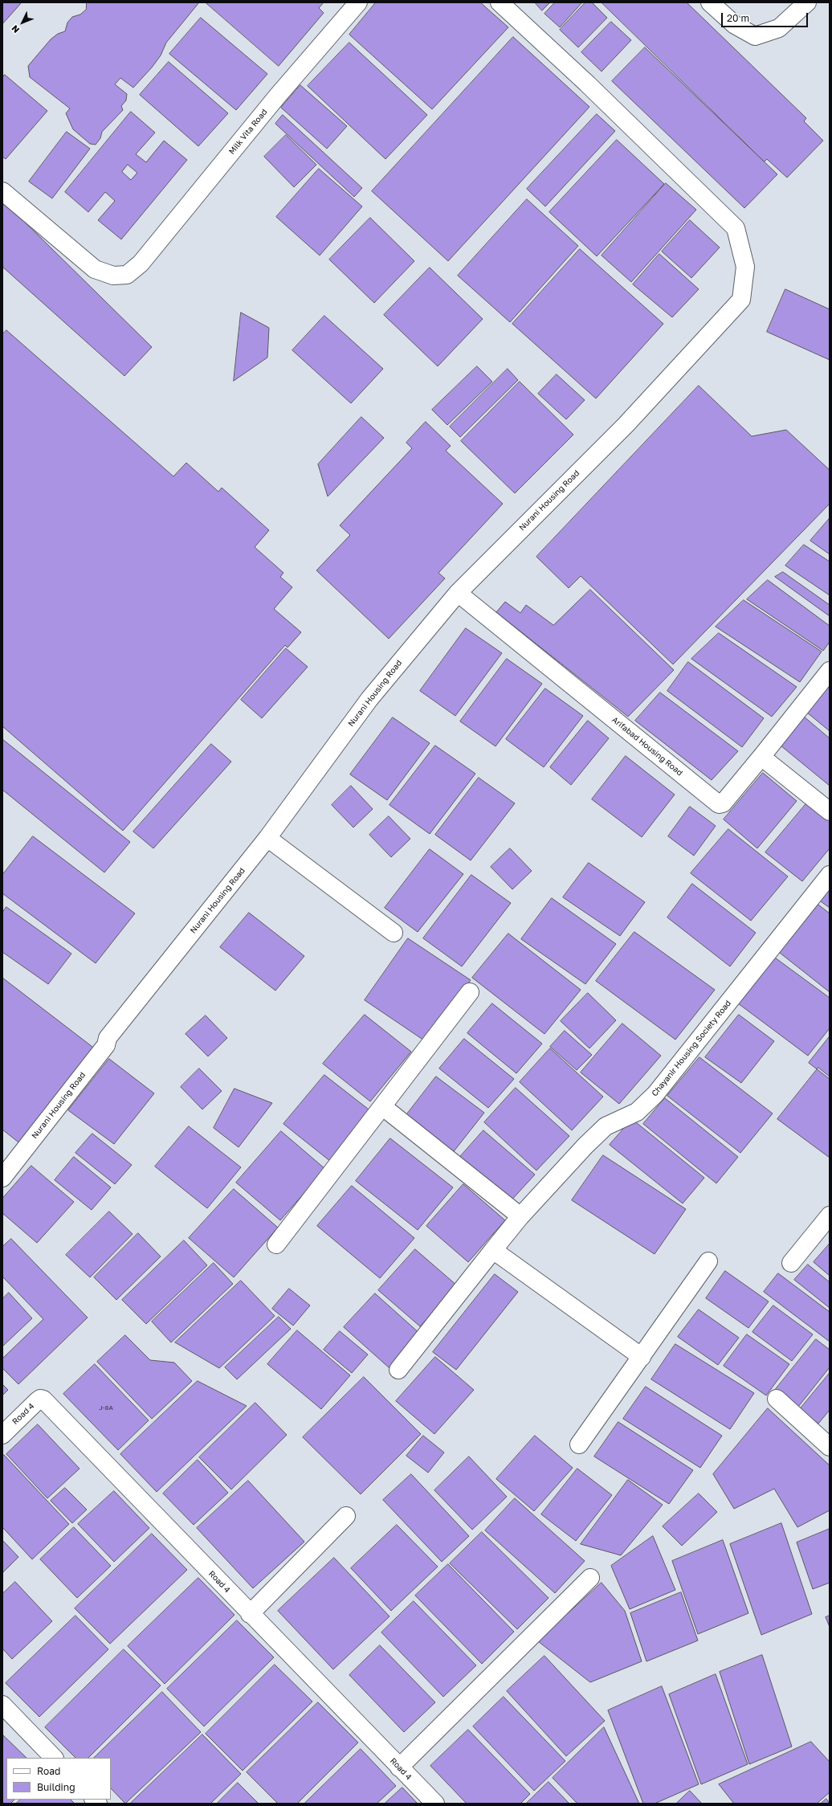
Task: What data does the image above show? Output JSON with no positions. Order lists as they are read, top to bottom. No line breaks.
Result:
{"streets":{"street":["Milk Vita Road","Nurani Housing Road","Arifabad Housing Road","Chayanir Housing Society Road","Road 4"]},"crossings":[["Nurani Housing Road","Arifabad Housing Road"]],"house_numbers":["J-8A"],"legend":["Road","Building"],"scale_bar":"20 m","north":"bottom left"}
